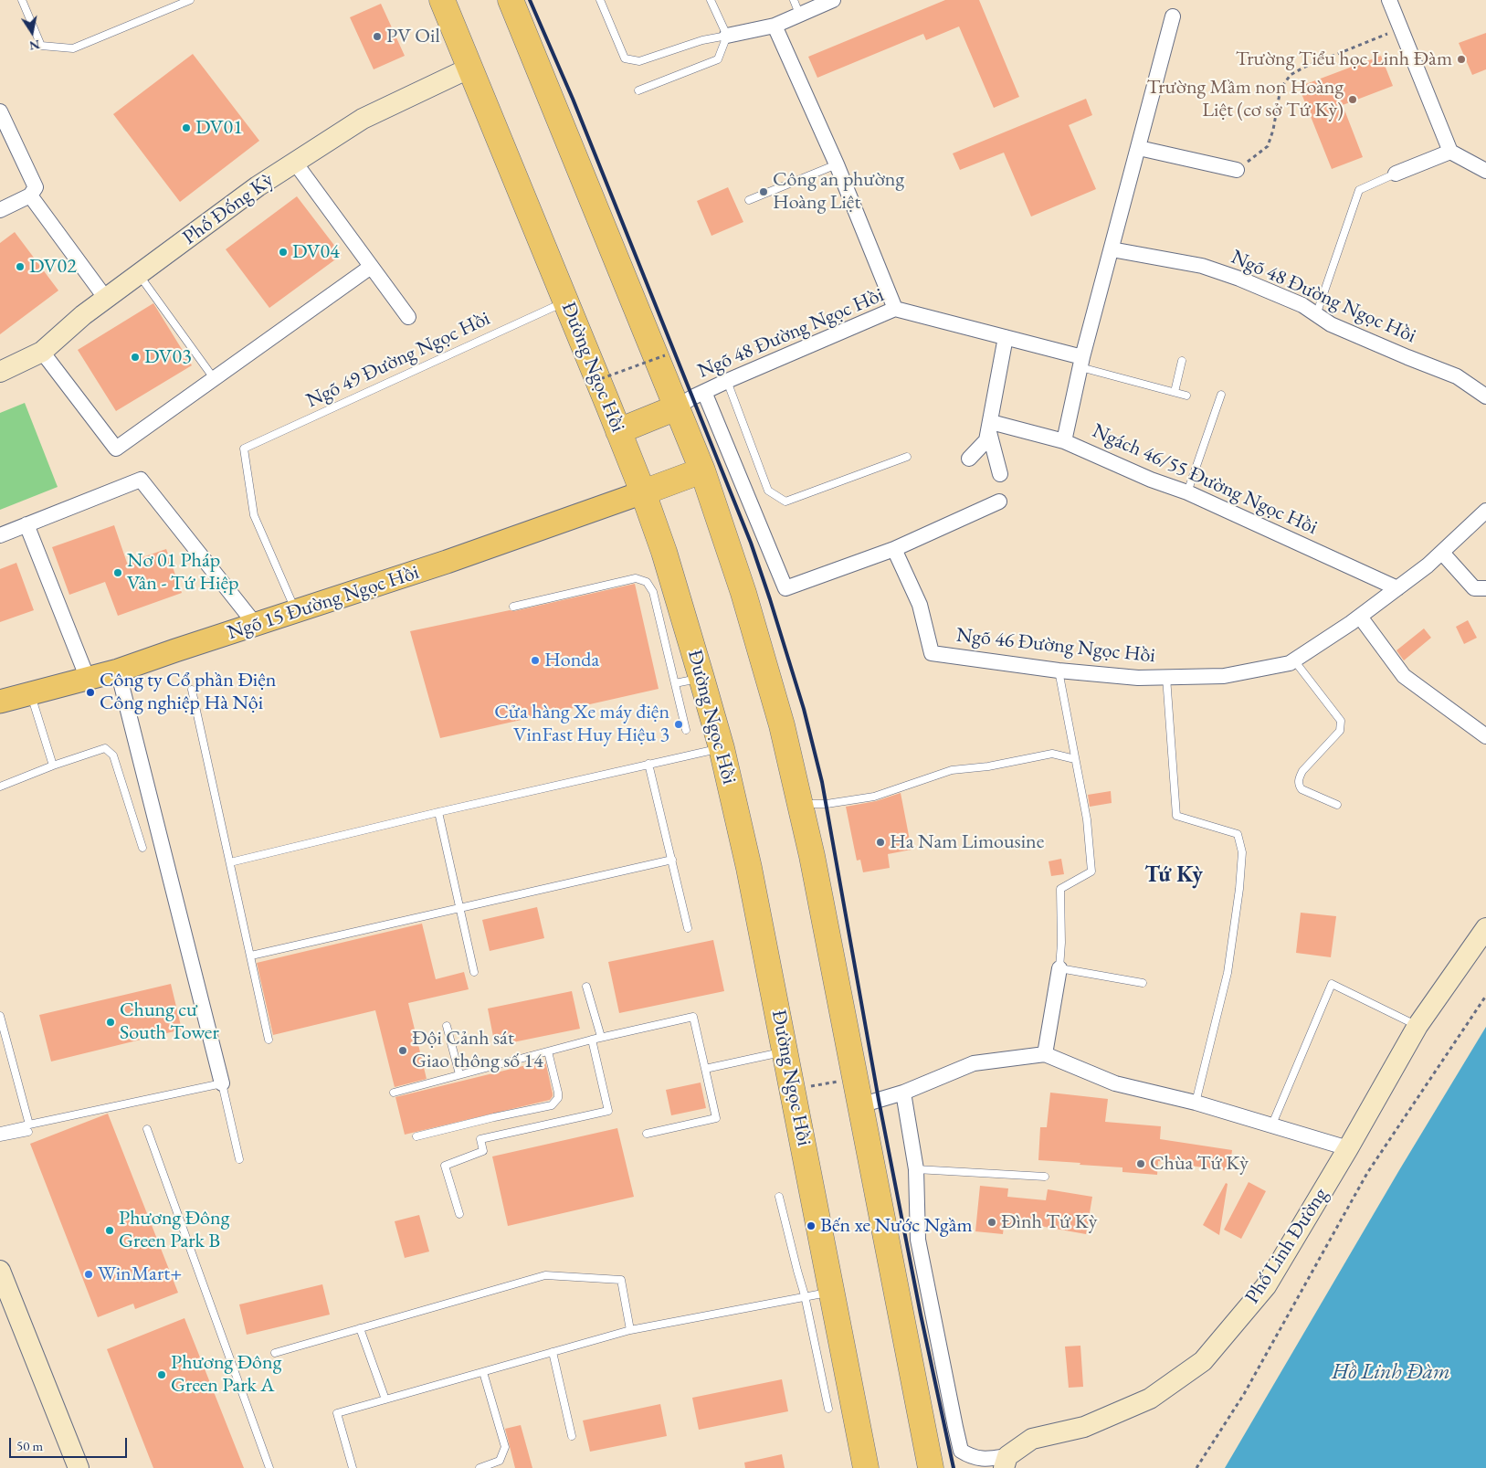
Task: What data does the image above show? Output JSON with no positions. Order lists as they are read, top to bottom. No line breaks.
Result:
{"streets":{"highway":["Đường Ngọc Hồi"],"main road":["Ngõ 15 Đường Ngọc Hồi"],"street":["Phố Đống Kỳ","Ngõ 48 Đường Ngọc Hồi","Ngách 46/55 Đường Ngọc Hồi","Ngõ 46 Đường Ngọc Hồi","Phố Linh Đường"],"lane":["Ngõ 49 Đường Ngọc Hồi"]},"crossings":[["Phố Đống Kỳ","Đường Ngọc Hồi"],["Ngõ 49 Đường Ngọc Hồi","Đường Ngọc Hồi"],["Ngõ 49 Đường Ngọc Hồi","Ngõ 15 Đường Ngọc Hồi"],["Đường Ngọc Hồi","Ngõ 15 Đường Ngọc Hồi"],["Ngách 46/55 Đường Ngọc Hồi","Ngõ 46 Đường Ngọc Hồi"]],"districts":["Tứ Kỳ"],"water":["Hồ Linh Đàm"],"places":["PV Oil","Trường Tiểu học Linh Đàm","Trường Mầm non Hoàng Liệt (cơ sở Tứ Kỳ)","DV01","Công an phường Hoàng Liệt","DV04","DV02","DV03","Nơ 01 Pháp Vân - Tứ Hiệp","Honda","Công ty Cổ phần Điện Công nghiệp Hà Nội","Cửa hàng Xe máy điện VinFast Huy Hiệu 3","Ha Nam Limousine","Chung cư South Tower","Đội Cảnh sát Giao thông số 14","Chùa Tứ Kỳ","Đình Tứ Kỳ","Bến xe Nước Ngầm","Phương Đông Green Park B","WinMart+","Phương Đông Green Park A"],"scale_bar":"50 m","north":"bottom"}
